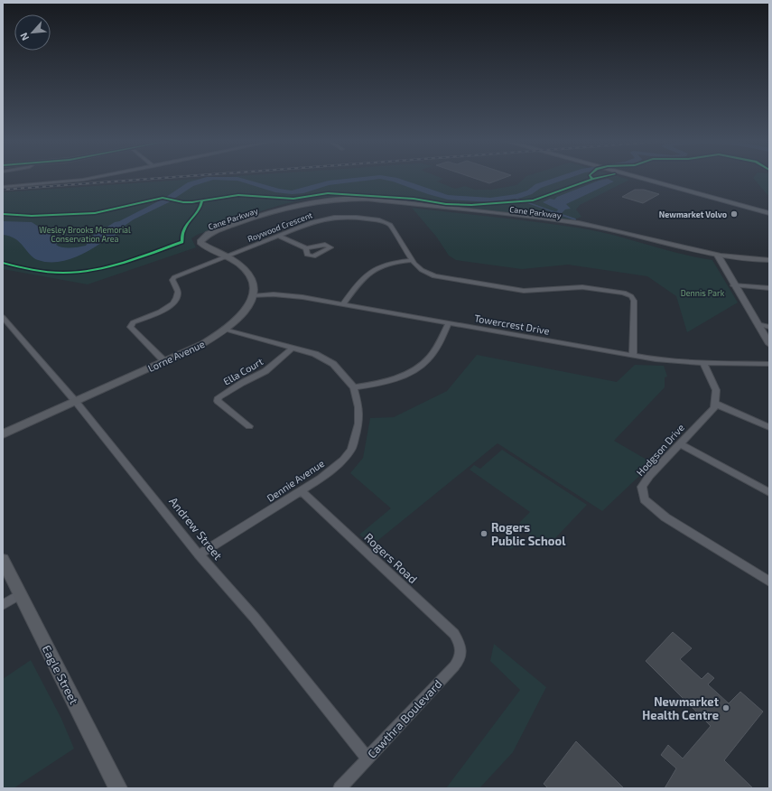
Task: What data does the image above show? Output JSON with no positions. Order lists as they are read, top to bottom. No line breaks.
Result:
{"streets":{"main road":["Cane Parkway","Lorne Avenue","Eagle Street"],"street":["Roywood Crescent","Towercrest Drive","Ella Court","Hodgson Drive","Dennie Avenue","Andrew Street","Rogers Road","Cawthra Boulevard"]},"crossings":[["Cane Parkway","Roywood Crescent"],["Roywood Crescent","Towercrest Drive"],["Roywood Crescent","Lorne Avenue"],["Towercrest Drive","Lorne Avenue"],["Lorne Avenue","Dennie Avenue"],["Lorne Avenue","Andrew Street"],["Ella Court","Dennie Avenue"],["Dennie Avenue","Andrew Street"],["Dennie Avenue","Rogers Road"],["Andrew Street","Cawthra Boulevard"],["Rogers Road","Cawthra Boulevard"]],"parks":["Wesley Brooks Memorial Conservation Area","Dennis Park"],"places":["Newmarket Volvo","Rogers Public School","Newmarket Health Centre"],"north":"bottom left"}
